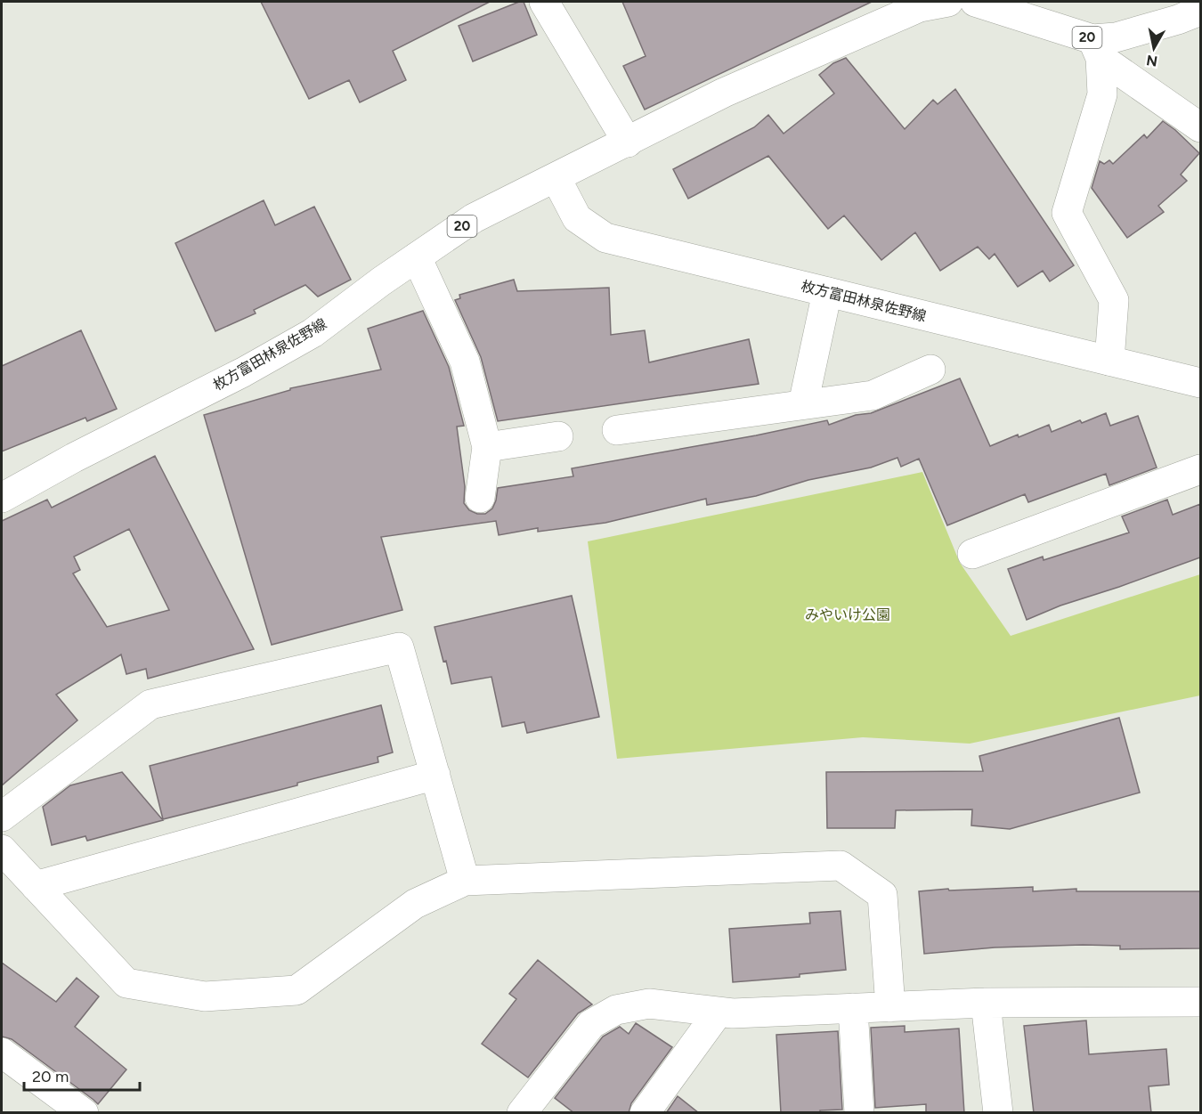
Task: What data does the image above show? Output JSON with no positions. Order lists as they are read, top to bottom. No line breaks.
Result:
{"streets":{"street":["20","枚方富田林泉佐野線"]},"parks":["みやいけ公園"],"scale_bar":"20 m","north":"bottom"}
